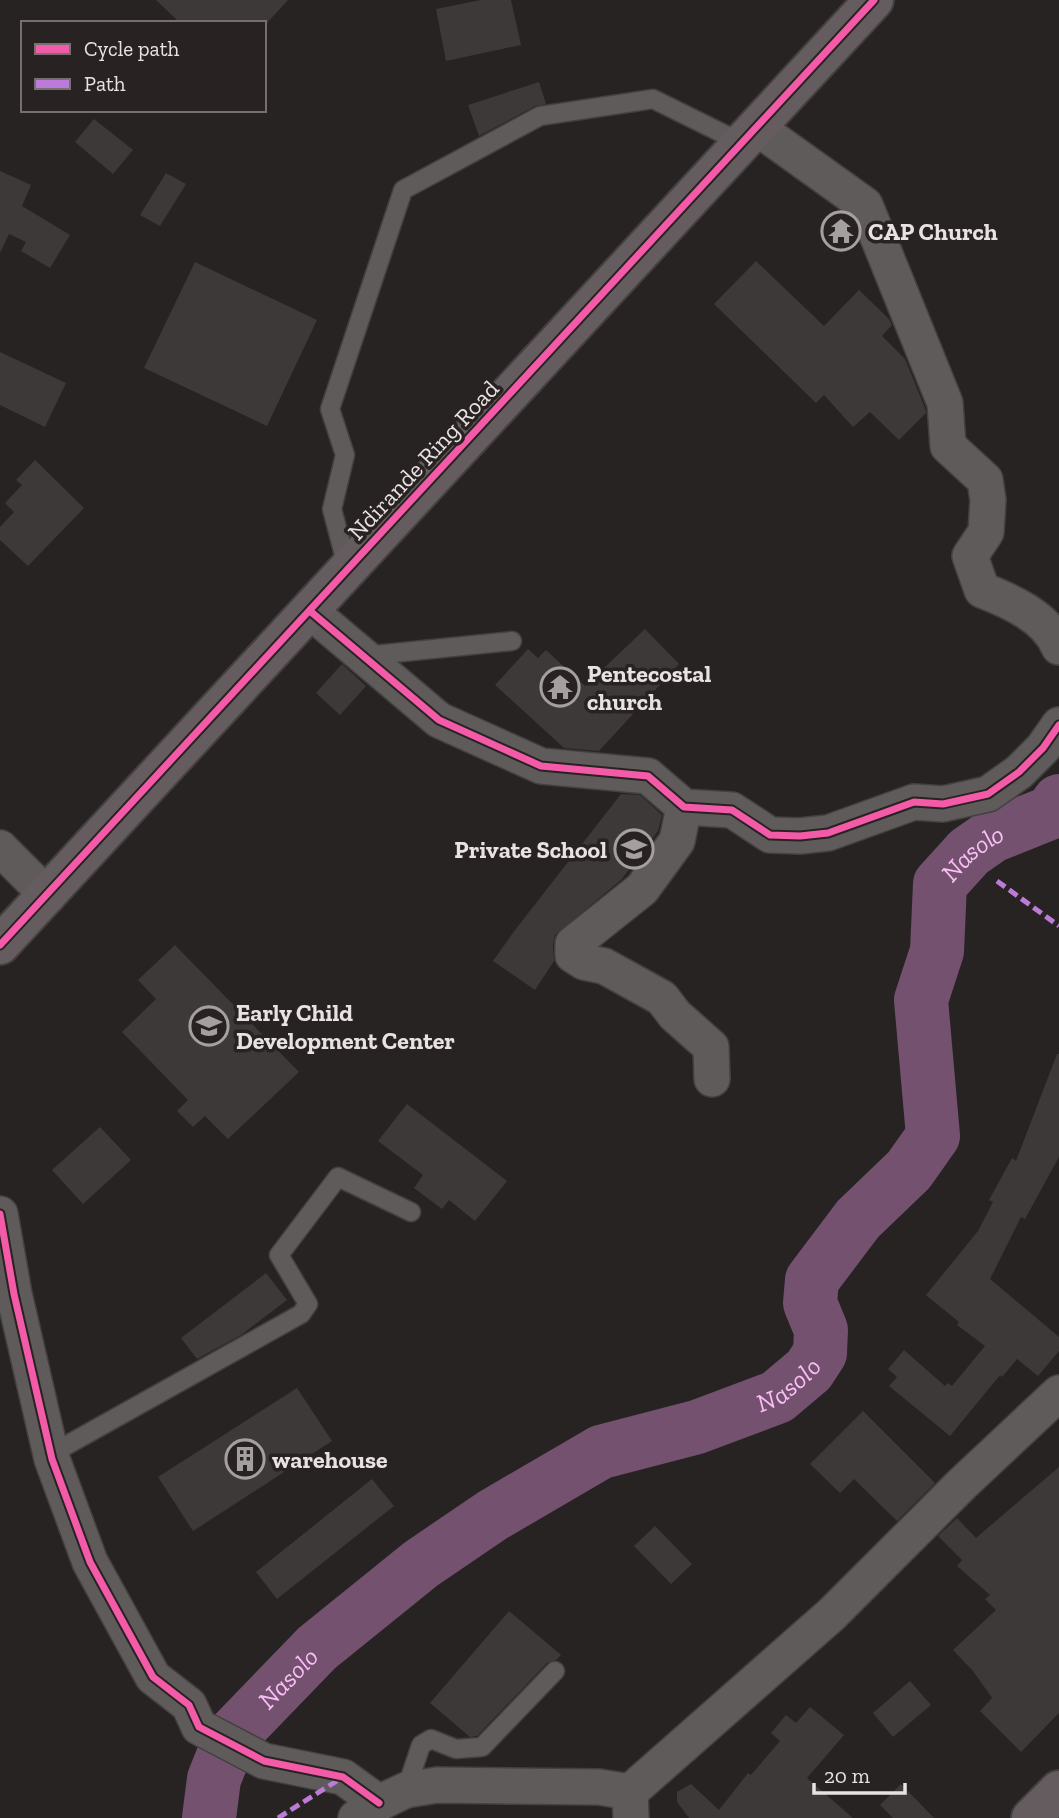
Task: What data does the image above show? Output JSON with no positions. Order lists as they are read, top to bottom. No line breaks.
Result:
{"streets":{"street":["Ndirande Ring Road"]},"water":["Nasolo"],"places":{"temple":["CAP Church","Pentecostal church"],"school or university":["Private School","Early Child Development Center"],"building":["warehouse"]},"legend":["Cycle path","Path"],"scale_bar":"20 m"}
